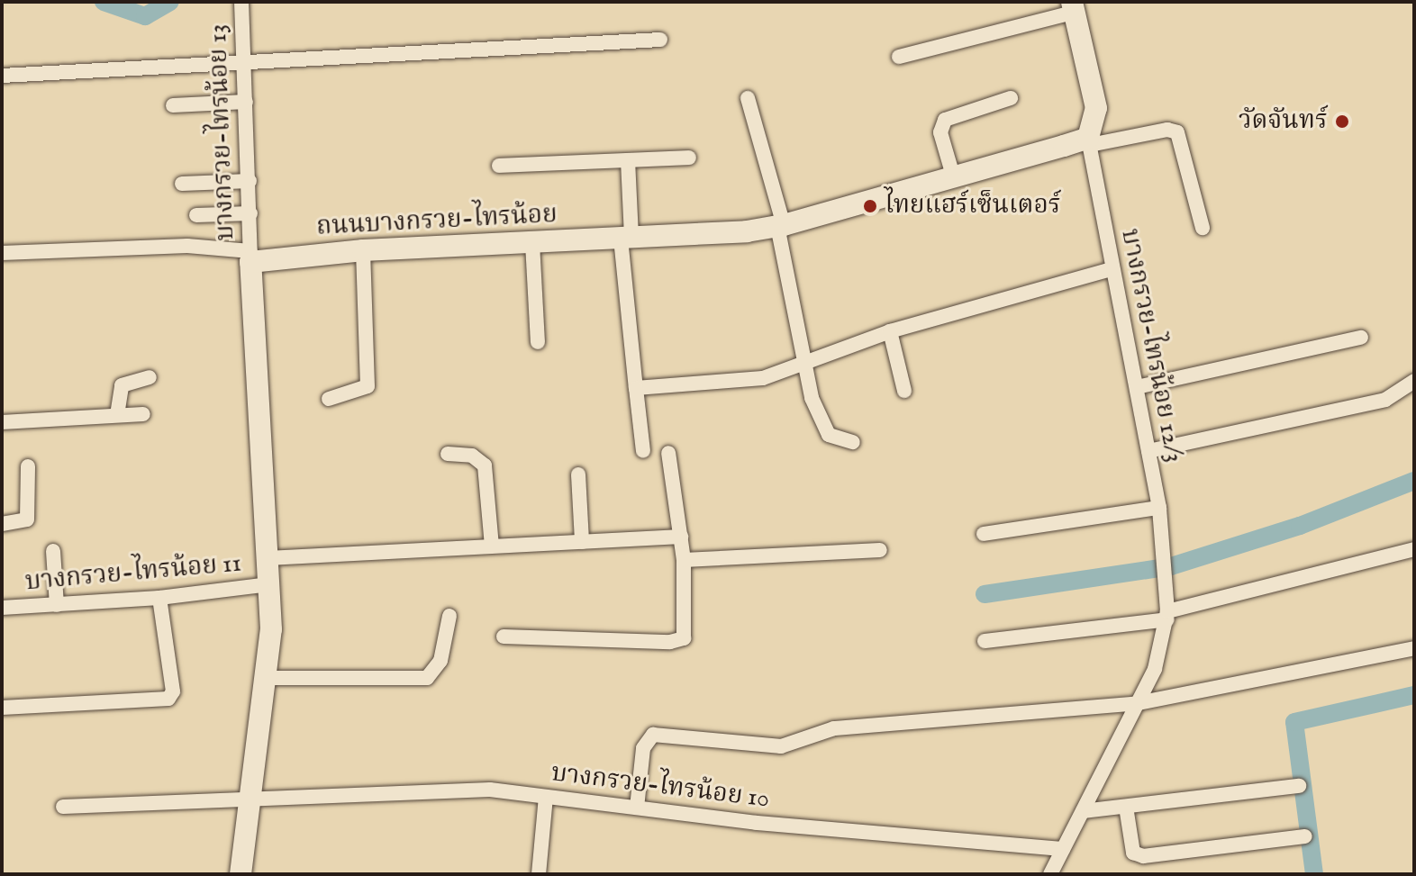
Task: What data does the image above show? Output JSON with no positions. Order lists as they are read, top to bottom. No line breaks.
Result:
{"streets":{"main road":["ถนนบางกรวย-ไทรน้อย"],"street":["บางกรวย-ไทรน้อย 13","บางกรวย-ไทรน้อย 12/3","บางกรวย-ไทรน้อย 11","บางกรวย-ไทรน้อย 10"]},"crossings":[["บางกรวย-ไทรน้อย 13","ถนนบางกรวย-ไทรน้อย"],["ถนนบางกรวย-ไทรน้อย","บางกรวย-ไทรน้อย 12/3"],["บางกรวย-ไทรน้อย 12/3","บางกรวย-ไทรน้อย 10"]],"places":["วัดจันทร์","ไทยแฮร์เซ็นเตอร์"]}
